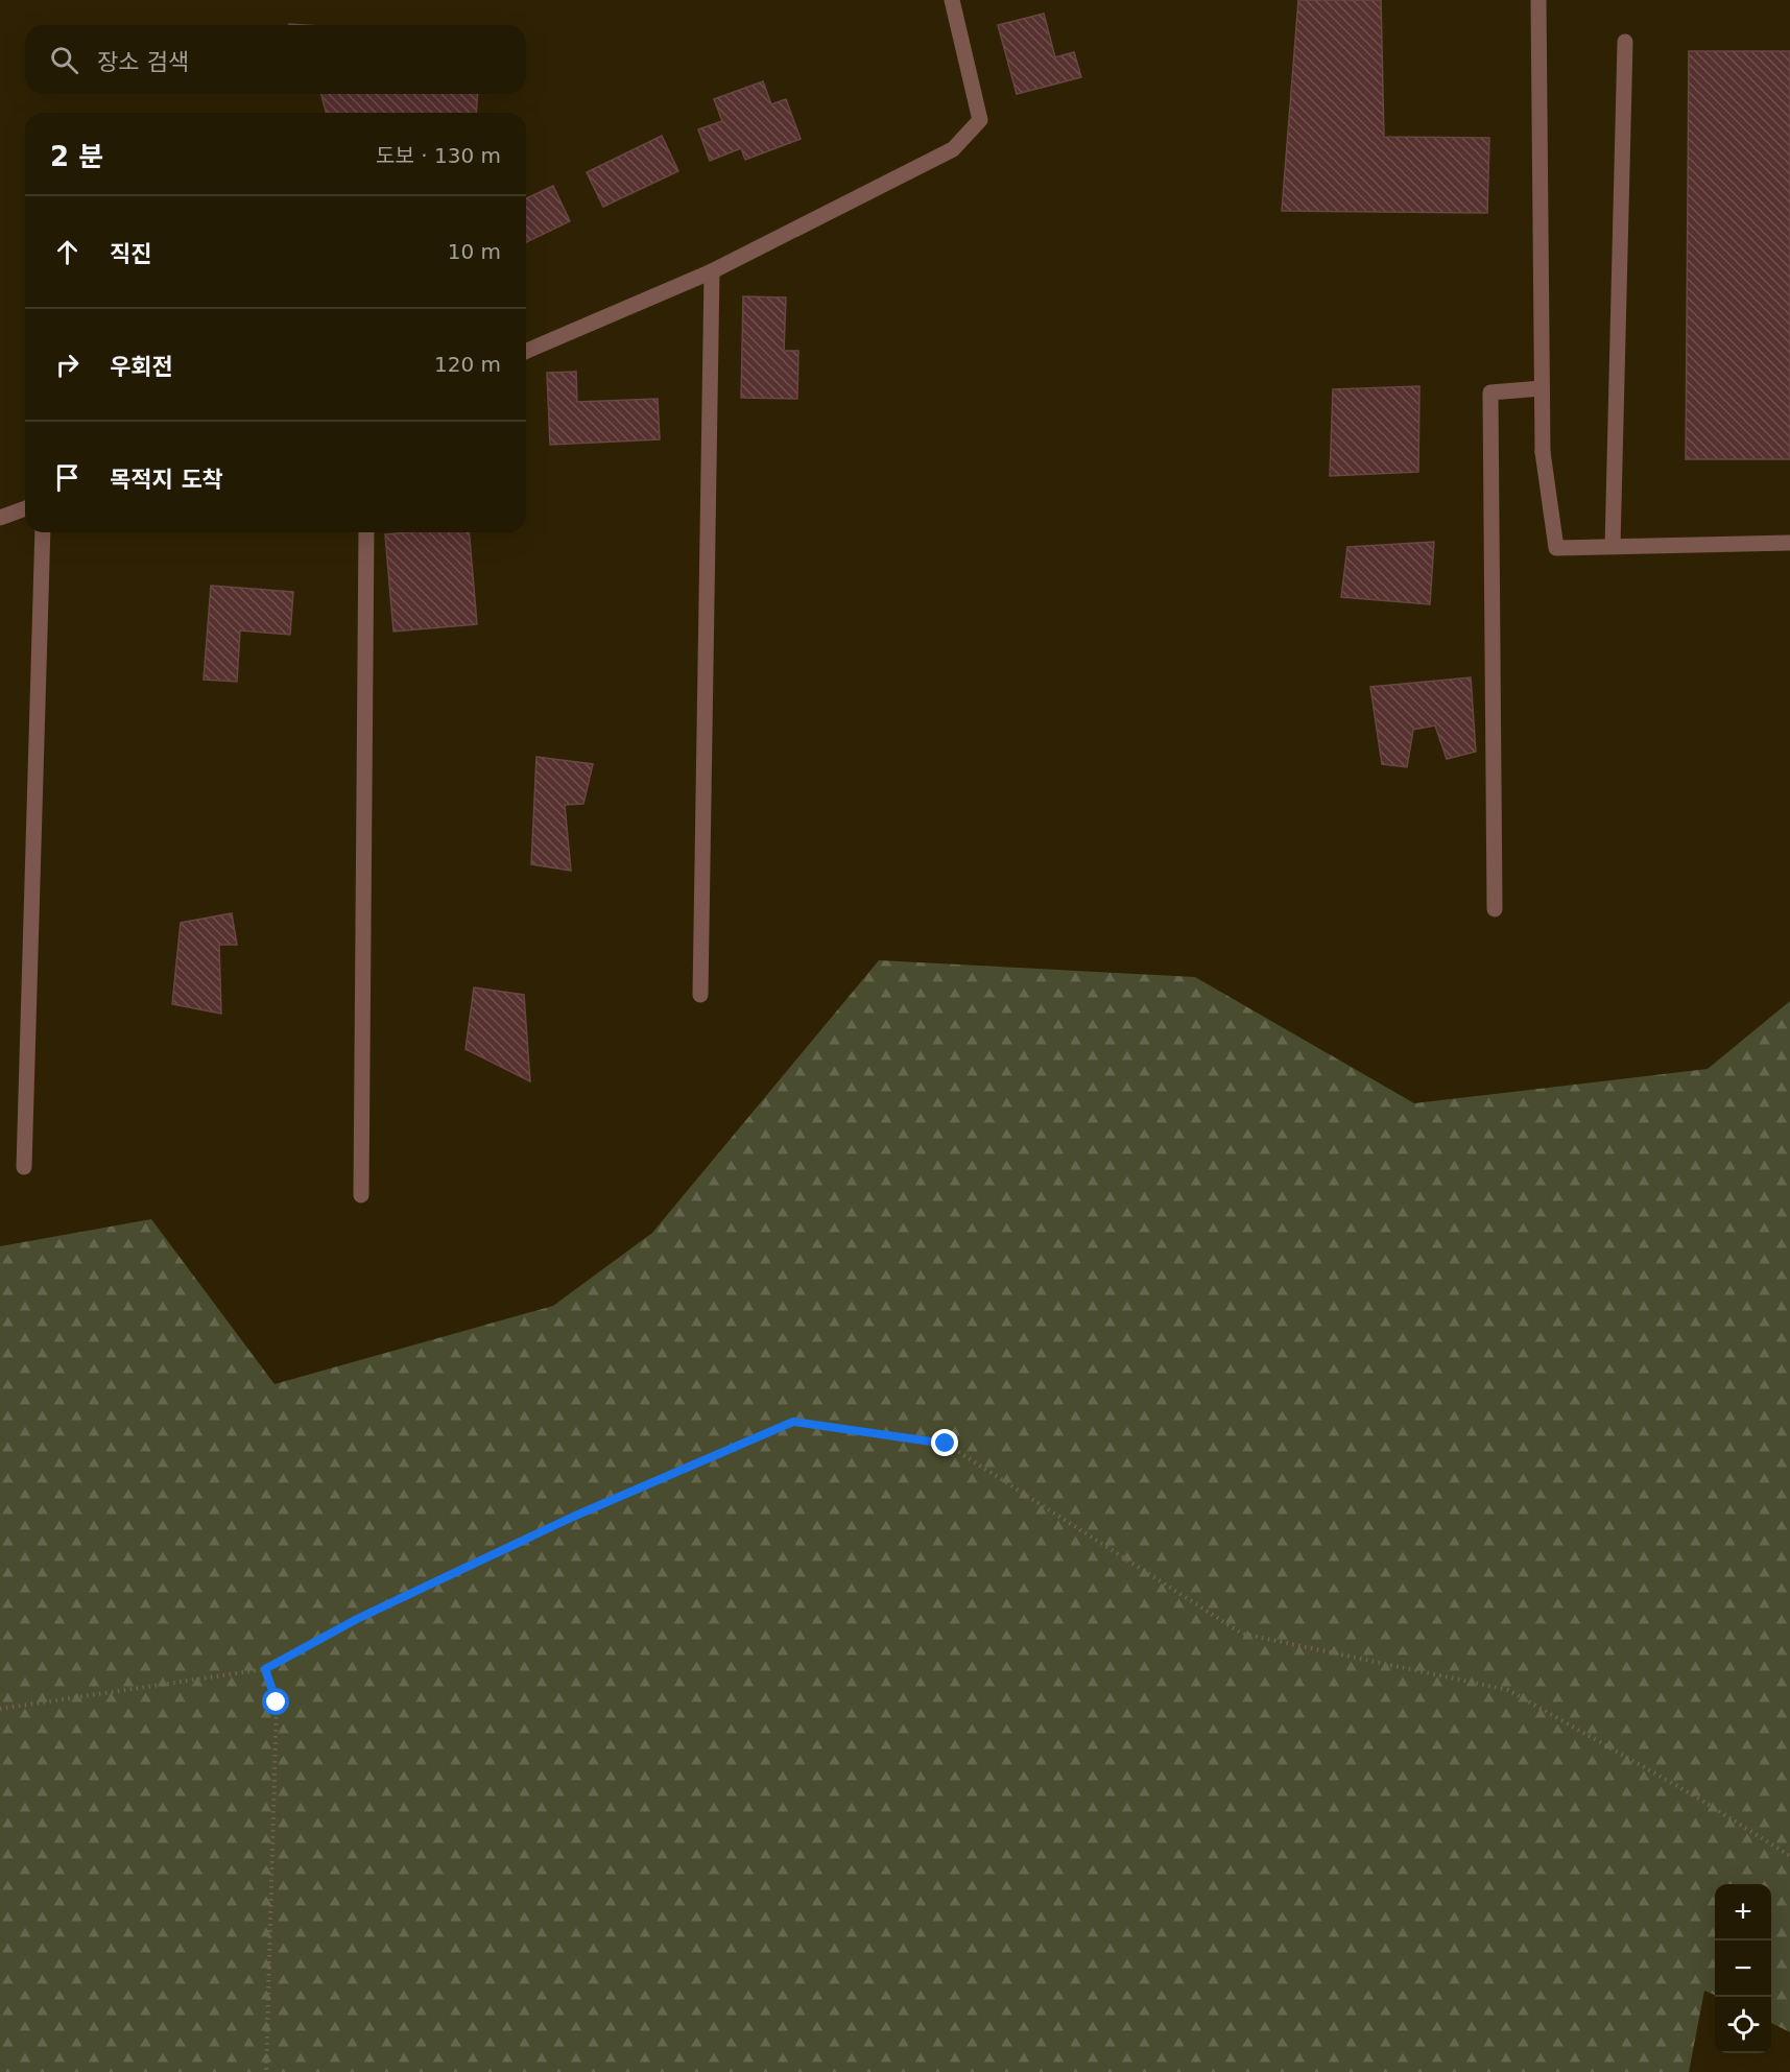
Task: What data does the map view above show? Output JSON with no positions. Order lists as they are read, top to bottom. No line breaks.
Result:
{"page":{"search":"장소 검색","heading":["2 분","도보 · 130 m"],"list":[["직진","10 m"],["우회전","120 m"],"목적지 도착"],"map_buttons":["+","−"]}}
